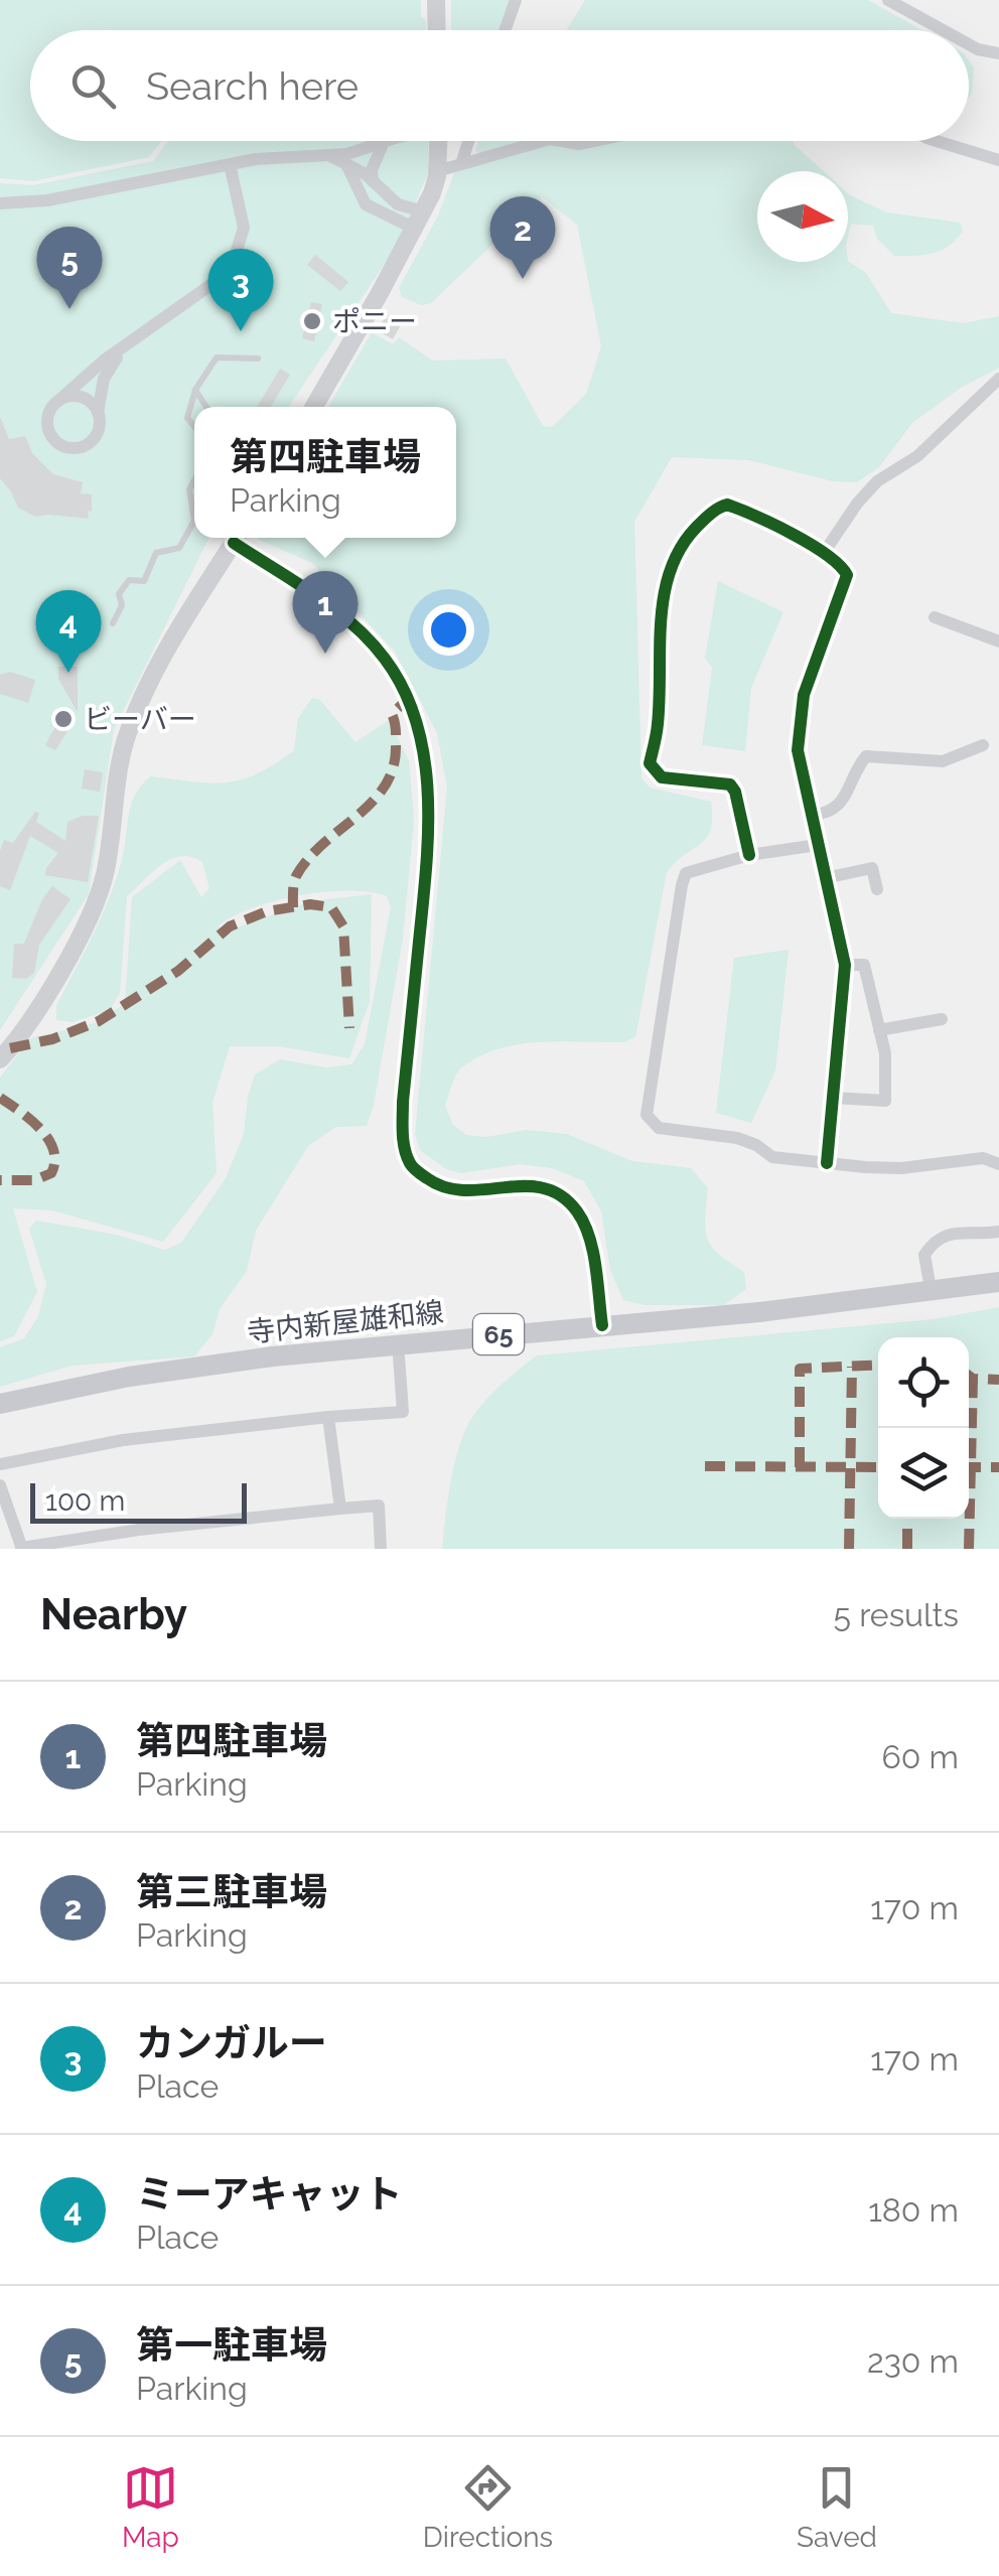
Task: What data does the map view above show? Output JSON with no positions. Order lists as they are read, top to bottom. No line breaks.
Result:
{"streets":{"main road":["寺内新屋雄和線","65"]},"places":["ポニー","ビーバー"],"scale_bar":"100 m","north":"right","page":{"search":"Search here","pins":["2","5","3","1","4"],"popup":["第四駐車場","Parking"],"scale":"100 m","heading":["Nearby","5 results"],"list":[{"mark":"1","name":"第四駐車場","note":"Parking","value":"60 m"},{"mark":"2","name":"第三駐車場","note":"Parking","value":"170 m"},{"mark":"3","name":"カンガルー","note":"Place","value":"170 m"},{"mark":"4","name":"ミーアキャット","note":"Place","value":"180 m"},{"mark":"5","name":"第一駐車場","note":"Parking","value":"230 m"}],"nav":["Map","Directions","Saved"]}}
